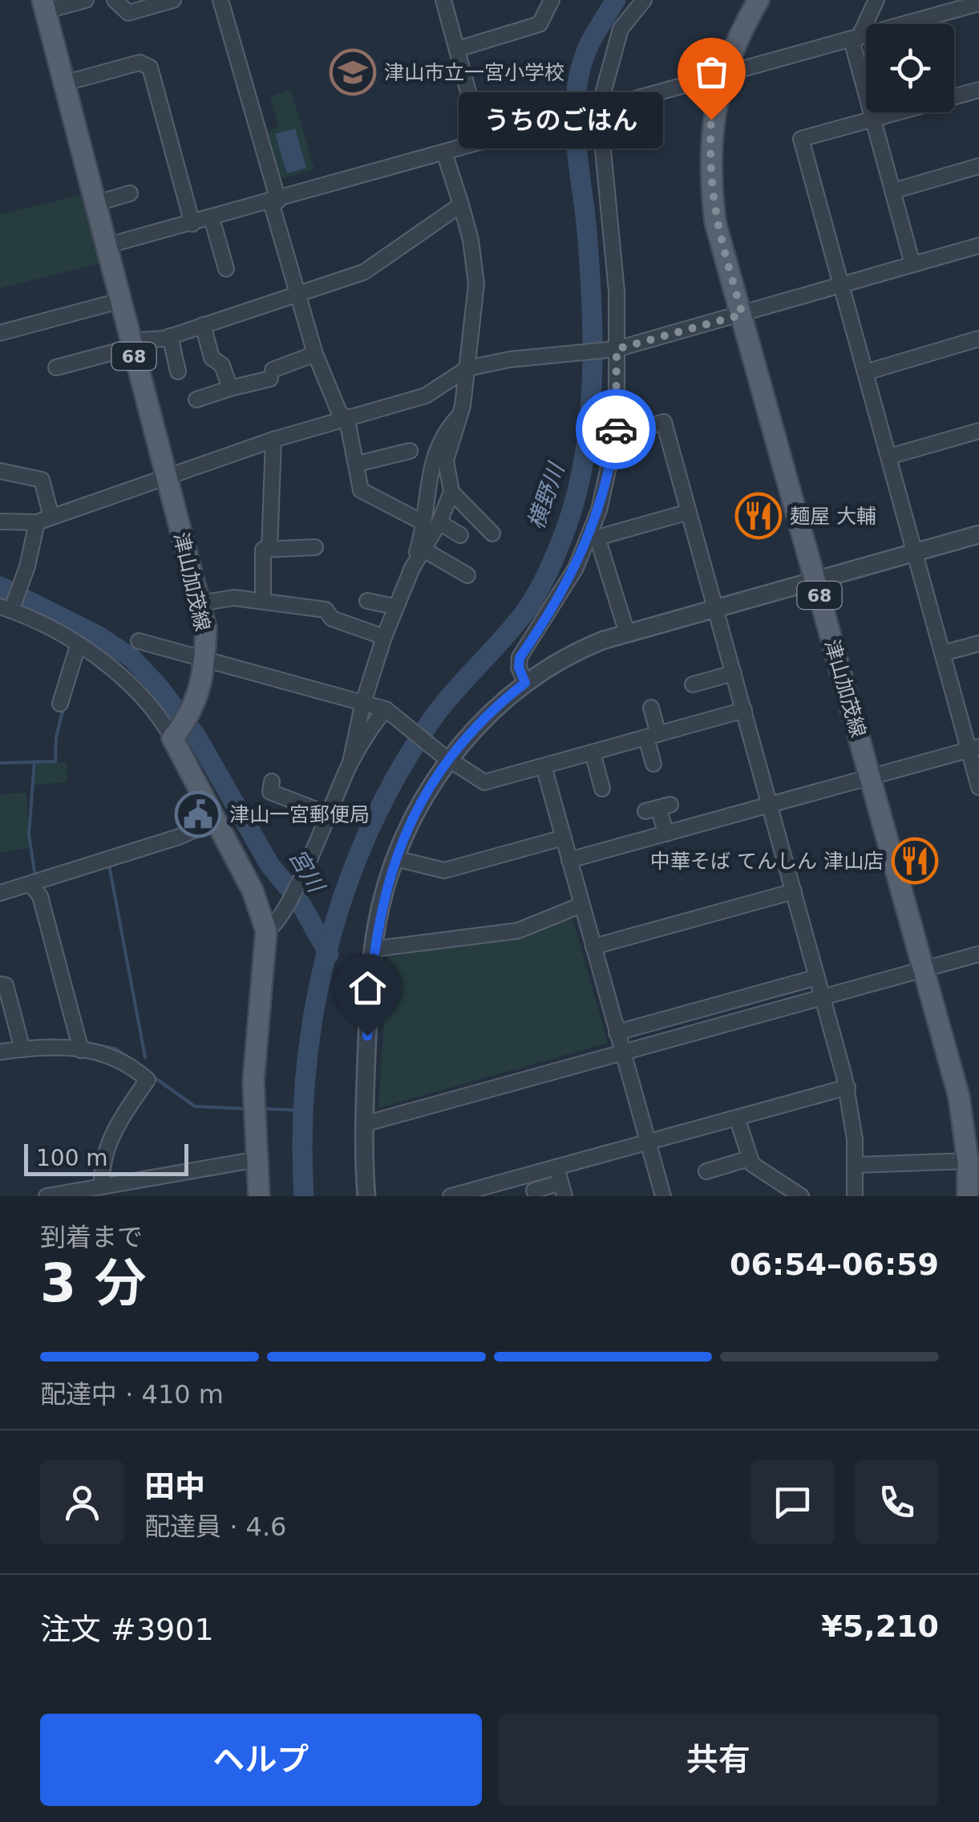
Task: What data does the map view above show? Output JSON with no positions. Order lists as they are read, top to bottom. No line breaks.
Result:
{"streets":{"main road":["68","津山加茂線"]},"water":["横野川","宮川"],"places":{"school or university":["津山市立一宮小学校"],"other":["うちのごはん"],"restaurant":["麺屋 大輔","中華そば てんしん 津山店"],"public building":["津山一宮郵便局"]},"scale_bar":"100 m","page":{"bubble":"うちのごはん","scale":"100 m","heading":["3 分","到着まで","06:54–06:59"],"panel":["田中","配達員 · 4.6","注文 #3901","¥5,210"],"bar":"配達中 · 410 m","buttons":["ヘルプ","共有"]}}
